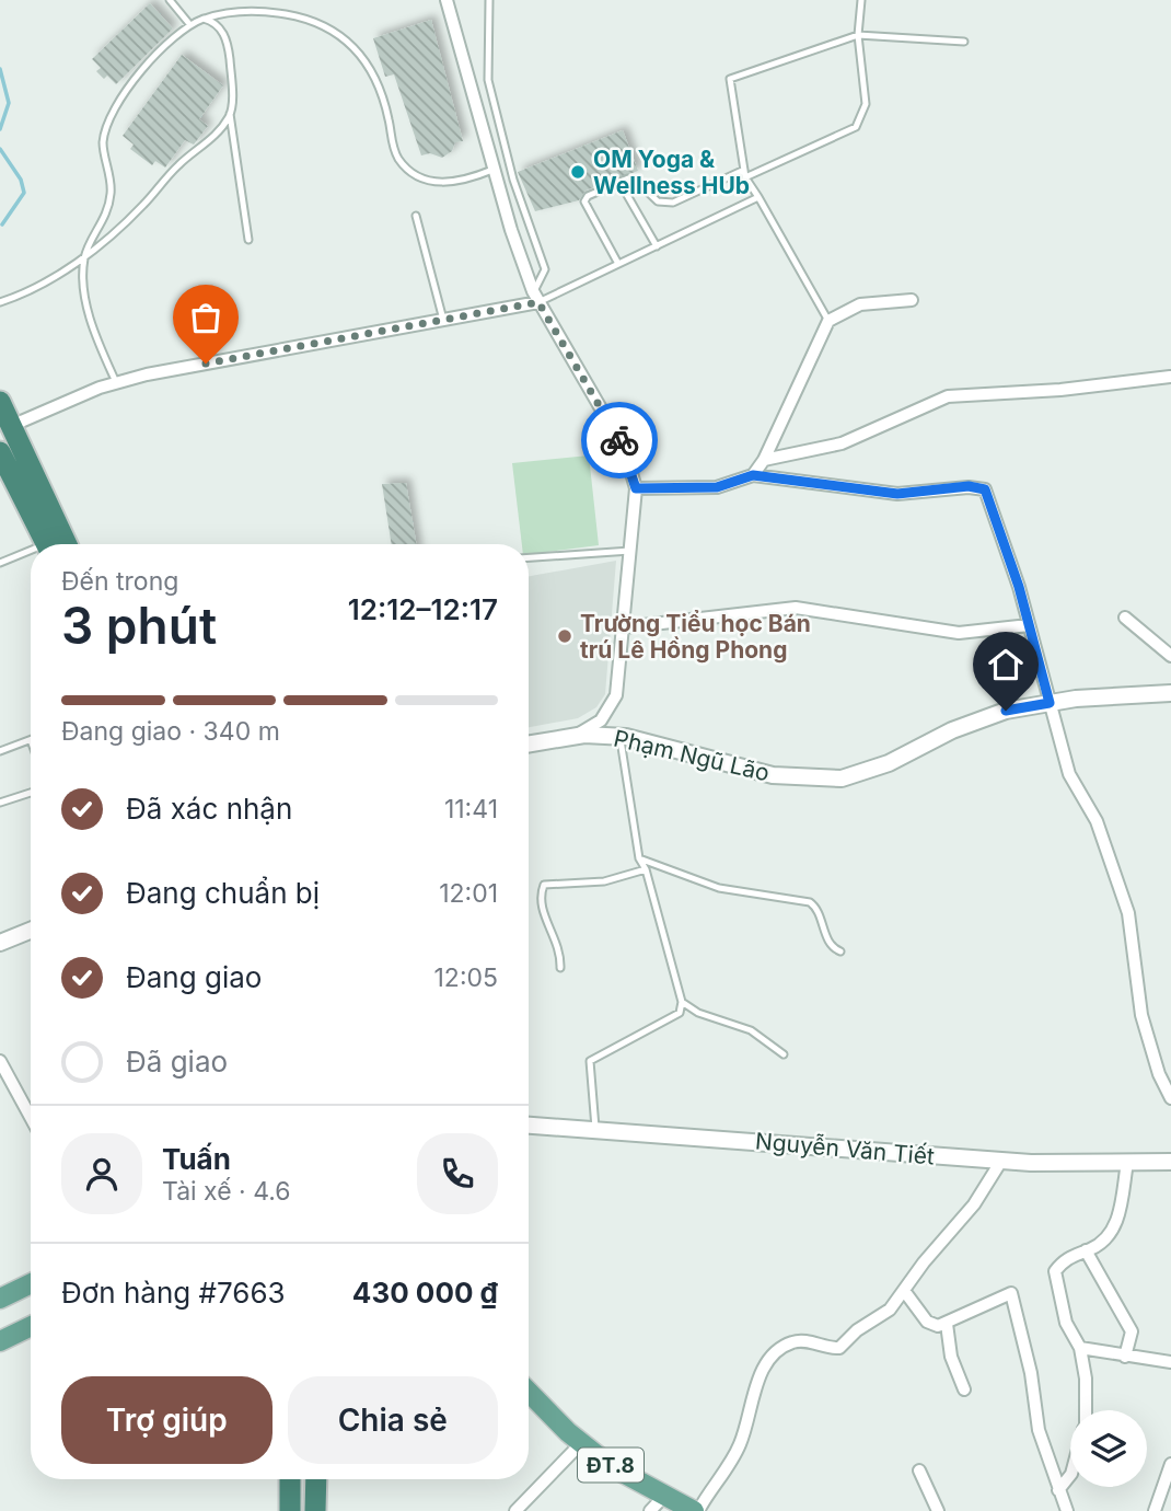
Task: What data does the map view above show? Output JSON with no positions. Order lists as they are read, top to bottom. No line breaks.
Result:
{"streets":{"main road":["ĐT.8"],"street":["Phạm Ngũ Lão","Nguyễn Văn Tiết"]},"places":["OM Yoga & Wellness HUb","Trường Tiểu học Bán trú Lê Hồng Phong"],"page":{"heading":["3 phút","Đến trong","12:12–12:17"],"panel":["Tuấn","Tài xế · 4.6","Đơn hàng #7663","430 000 ₫"],"bar":"Đang giao · 340 m","list":[["Đã xác nhận","11:41"],["Đang chuẩn bị","12:01"],["Đang giao","12:05"],"Đã giao"],"buttons":["Trợ giúp","Chia sẻ"]}}
